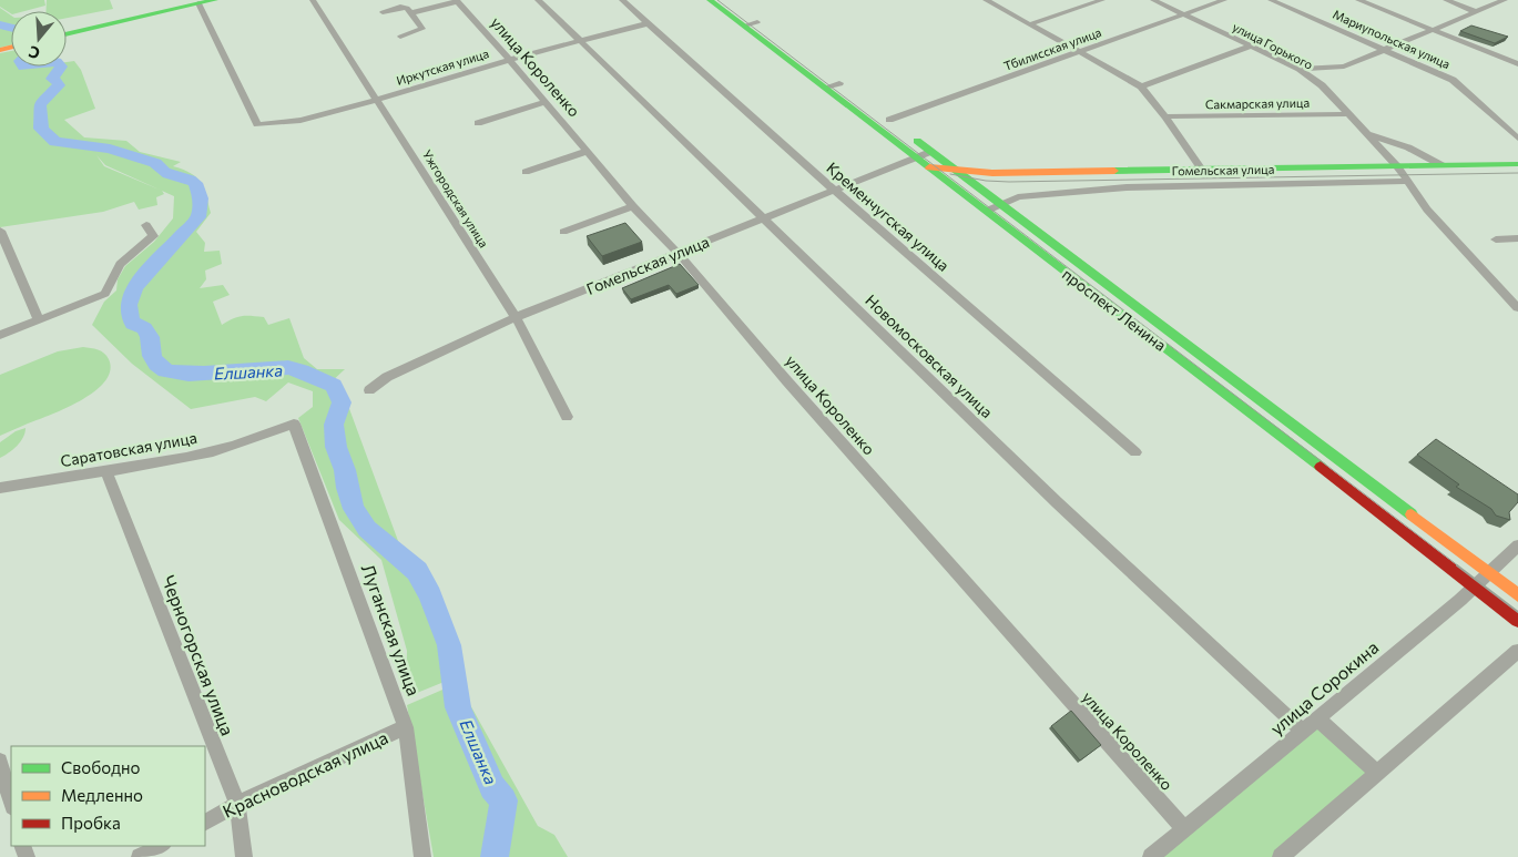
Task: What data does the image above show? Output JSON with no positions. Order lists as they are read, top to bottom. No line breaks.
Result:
{"streets":{"main road":["Гомельская улица","проспект Ленина"],"street":["Мариупольская улица","улица Горького","Тбилисская улица","Иркутская улица","улица Короленко","Сакмарская улица","Ужгородская улица","Кременчугская улица","Новомосковская улица","Саратовская улица","Луганская улица","Черногорская улица","улица Сорокина","Красноводская улица"]},"crossings":[["улица Горького","Тбилисская улица"],["улица Горького","Сакмарская улица"],["улица Горького","Гомельская улица"],["Тбилисская улица","проспект Ленина"],["Иркутская улица","улица Короленко"],["Иркутская улица","Ужгородская улица"],["Иркутская улица","Кременчугская улица"],["Иркутская улица","Новомосковская улица"],["улица Короленко","Гомельская улица"],["улица Короленко","улица Сорокина"],["Гомельская улица","Ужгородская улица"],["Гомельская улица","Кременчугская улица"],["Гомельская улица","проспект Ленина"],["Гомельская улица","Новомосковская улица"],["проспект Ленина","улица Сорокина"],["Новомосковская улица","улица Сорокина"],["Саратовская улица","Луганская улица"],["Саратовская улица","Черногорская улица"],["Луганская улица","Красноводская улица"],["Черногорская улица","Красноводская улица"]],"water":["Елшанка"],"legend":["Свободно","Медленно","Пробка"],"north":"bottom"}
